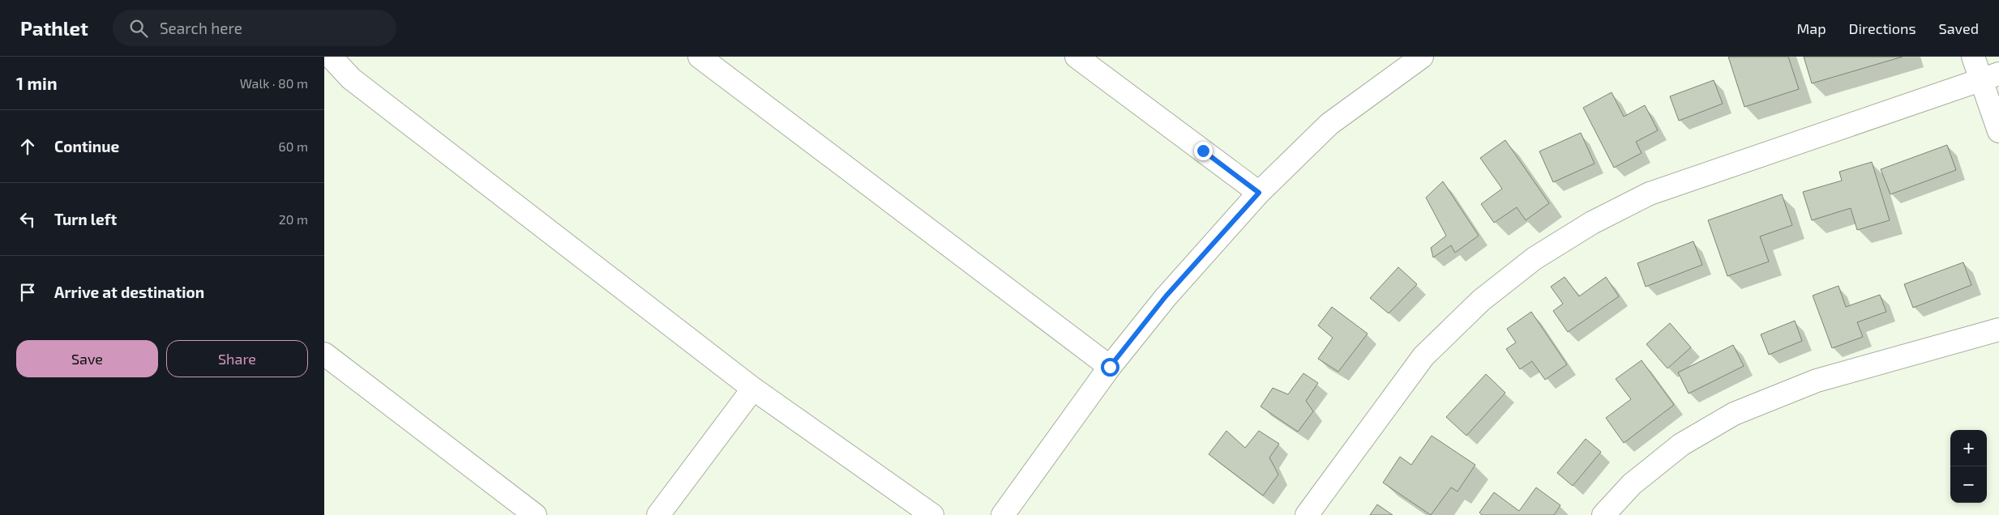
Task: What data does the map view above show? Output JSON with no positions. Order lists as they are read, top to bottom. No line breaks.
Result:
{"page":{"header":"Pathlet","search":"Search here","nav":["Map","Directions","Saved"],"heading":["1 min","Walk · 80 m"],"list":[["Continue","60 m"],["Turn left","20 m"],"Arrive at destination"],"buttons":["Save","Share"],"map_buttons":["+","−"]}}
